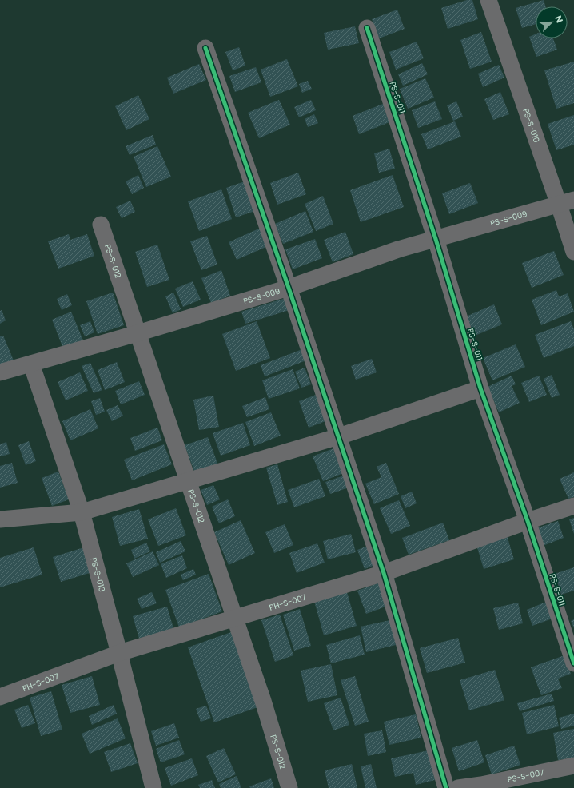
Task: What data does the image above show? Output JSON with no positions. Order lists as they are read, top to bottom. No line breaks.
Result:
{"streets":{"street":["PS-S-011","PS-S-010","PS-S-009","PS-S-012","PS-S-013","PH-S-007","PS-S-007"]},"crossings":[["PS-S-011","PS-S-009"],["PS-S-011","PH-S-007"],["PS-S-010","PS-S-009"],["PS-S-009","PS-S-012"],["PS-S-009","PS-S-013"],["PS-S-012","PH-S-007"],["PS-S-013","PH-S-007"]],"north":"top right"}
